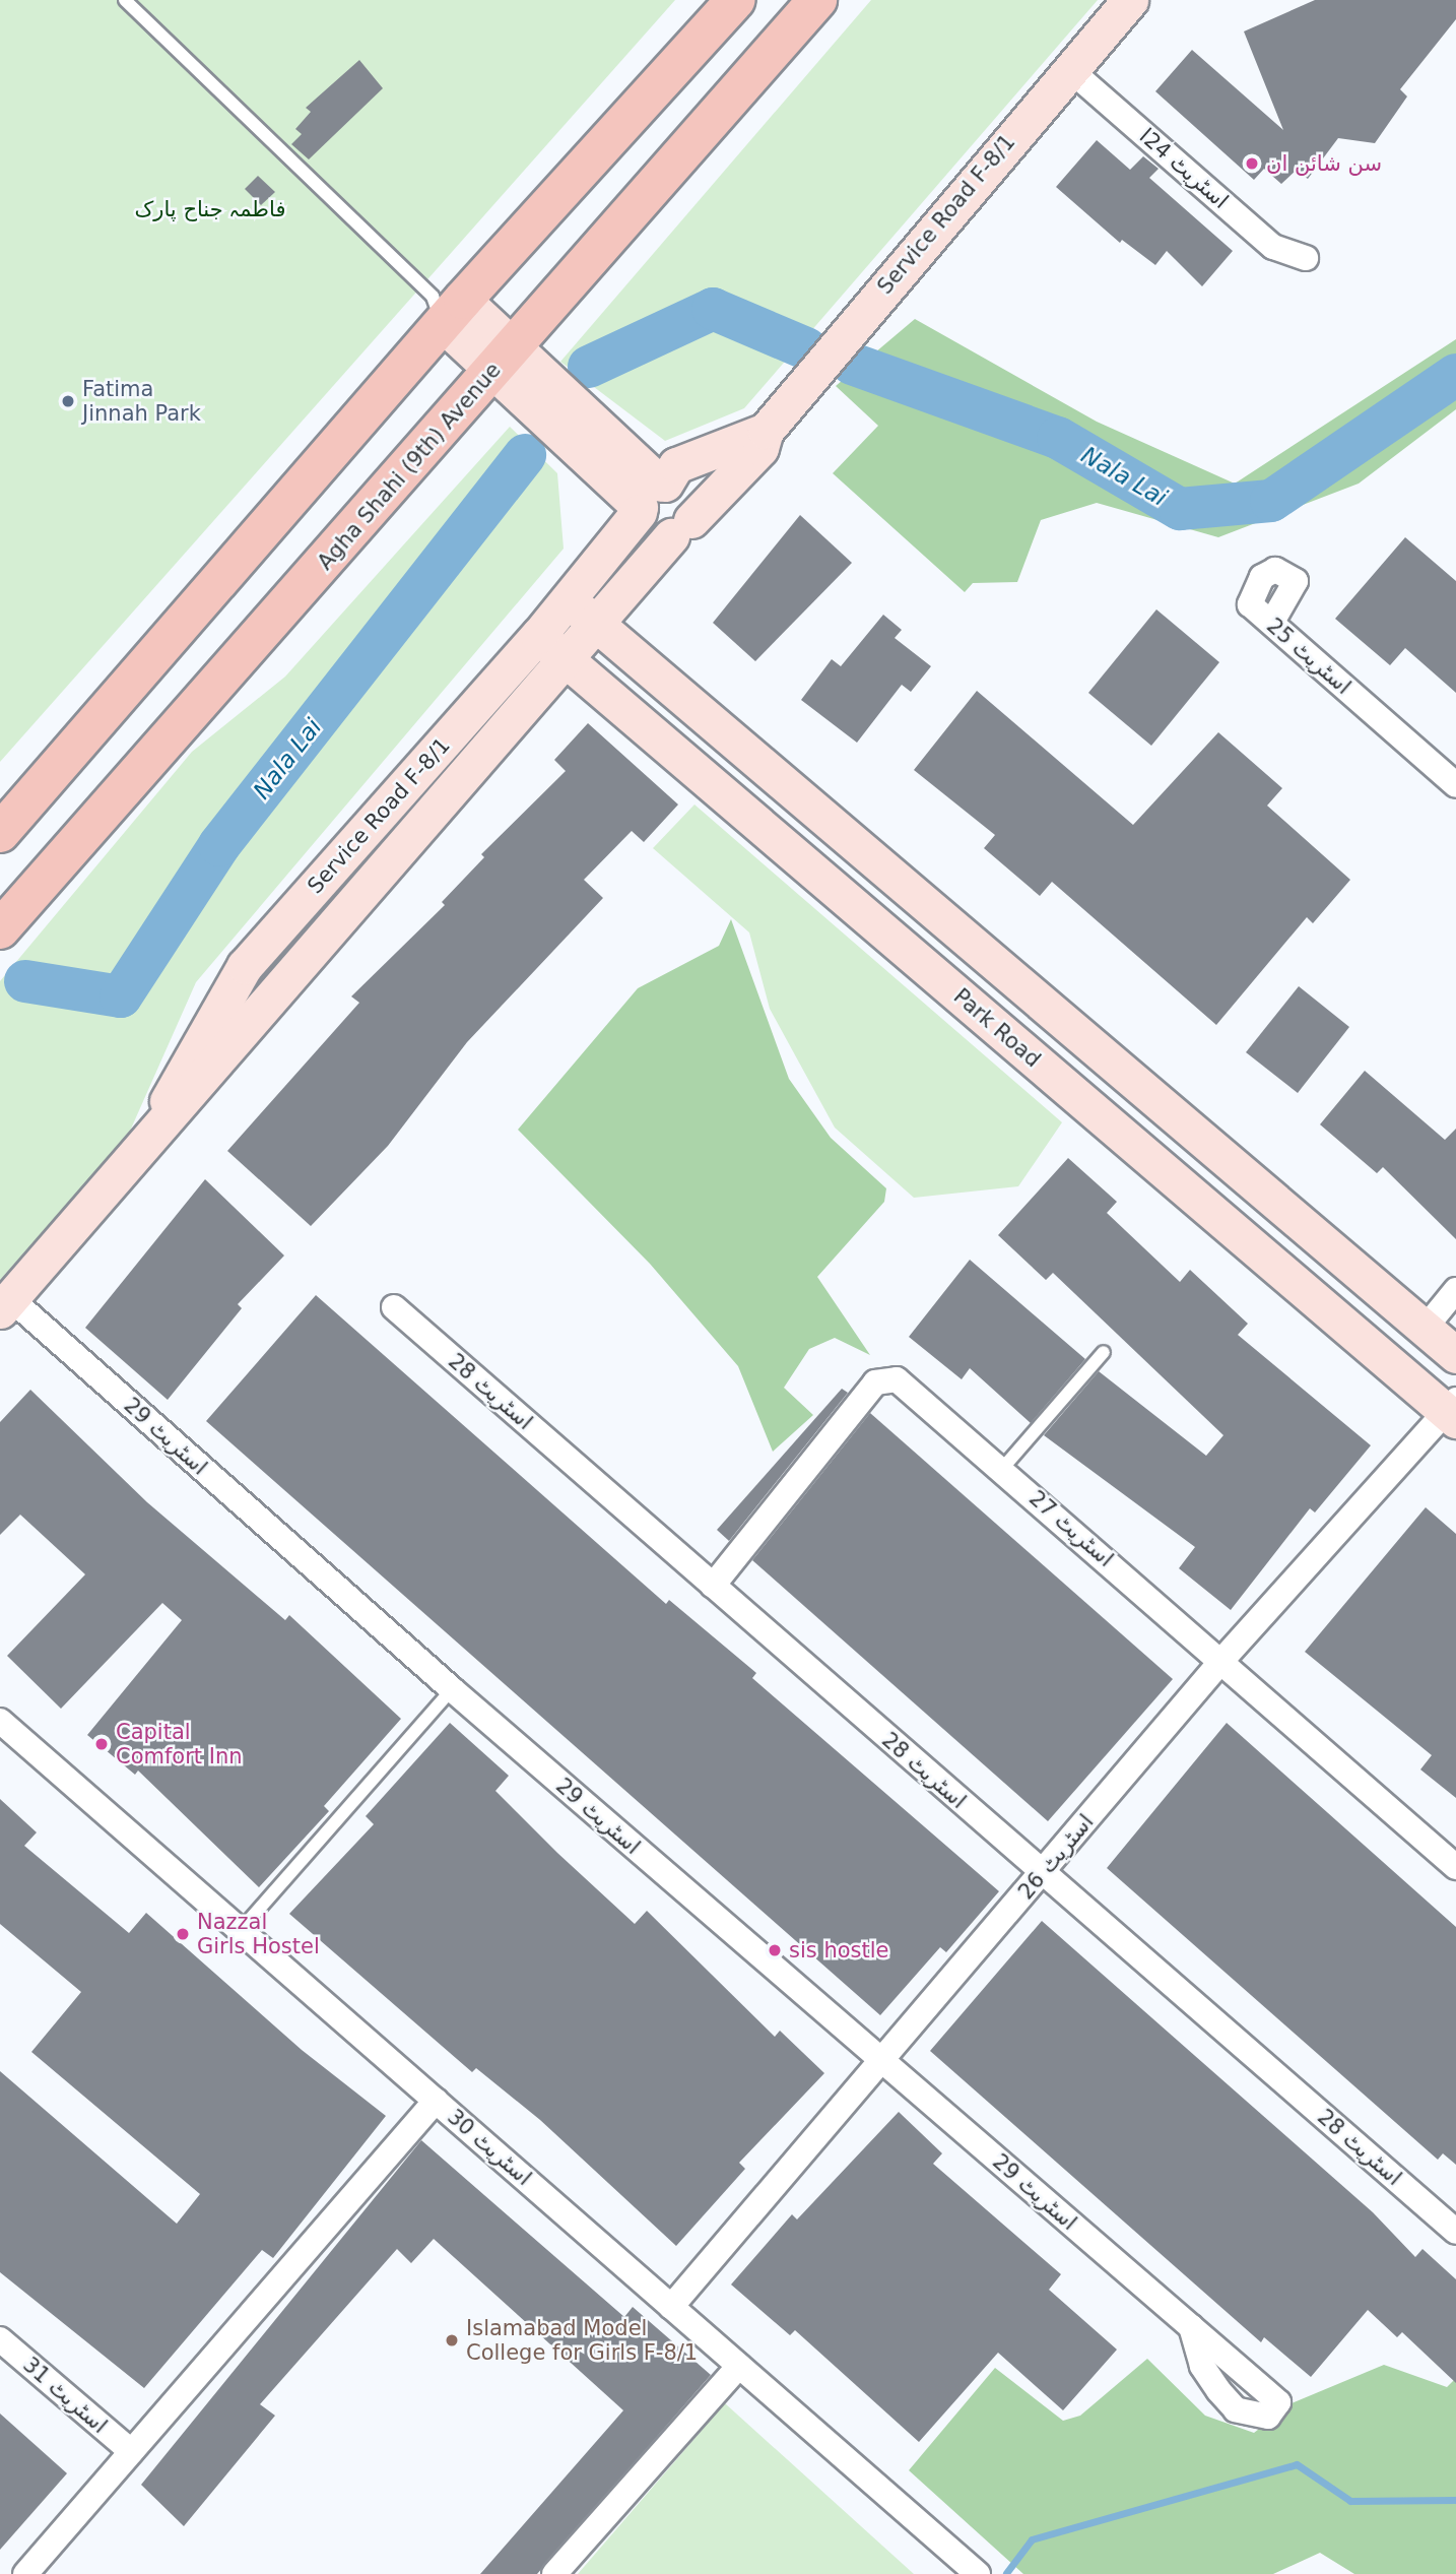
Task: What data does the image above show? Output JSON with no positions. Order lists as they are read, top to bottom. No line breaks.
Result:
{"streets":{"main road":["Agha Shahi (9th) Avenue"],"street":["اسٹریٹ 24ا","Service Road F-8/1","اسٹریٹ 25","Park Road","اسٹریٹ 28","اسٹریٹ 29","اسٹریٹ 27","اسٹریٹ 26","اسٹریٹ 30","اسٹریٹ 31"]},"crossings":[["اسٹریٹ 24ا","Service Road F-8/1"],["Service Road F-8/1","Park Road"],["Service Road F-8/1","اسٹریٹ 29"],["Park Road","اسٹریٹ 26"],["اسٹریٹ 28","اسٹریٹ 27"],["اسٹریٹ 28","اسٹریٹ 26"],["اسٹریٹ 29","اسٹریٹ 26"],["اسٹریٹ 27","اسٹریٹ 26"],["اسٹریٹ 26","اسٹریٹ 30"]],"water":["Nala Lai"],"parks":["فاطمہ جناح پارک"],"places":["سن شائن ان","Fatima Jinnah Park","Capital Comfort Inn","Nazzal Girls Hostel","sis hostle","Islamabad Model College for Girls F-8/1"]}
